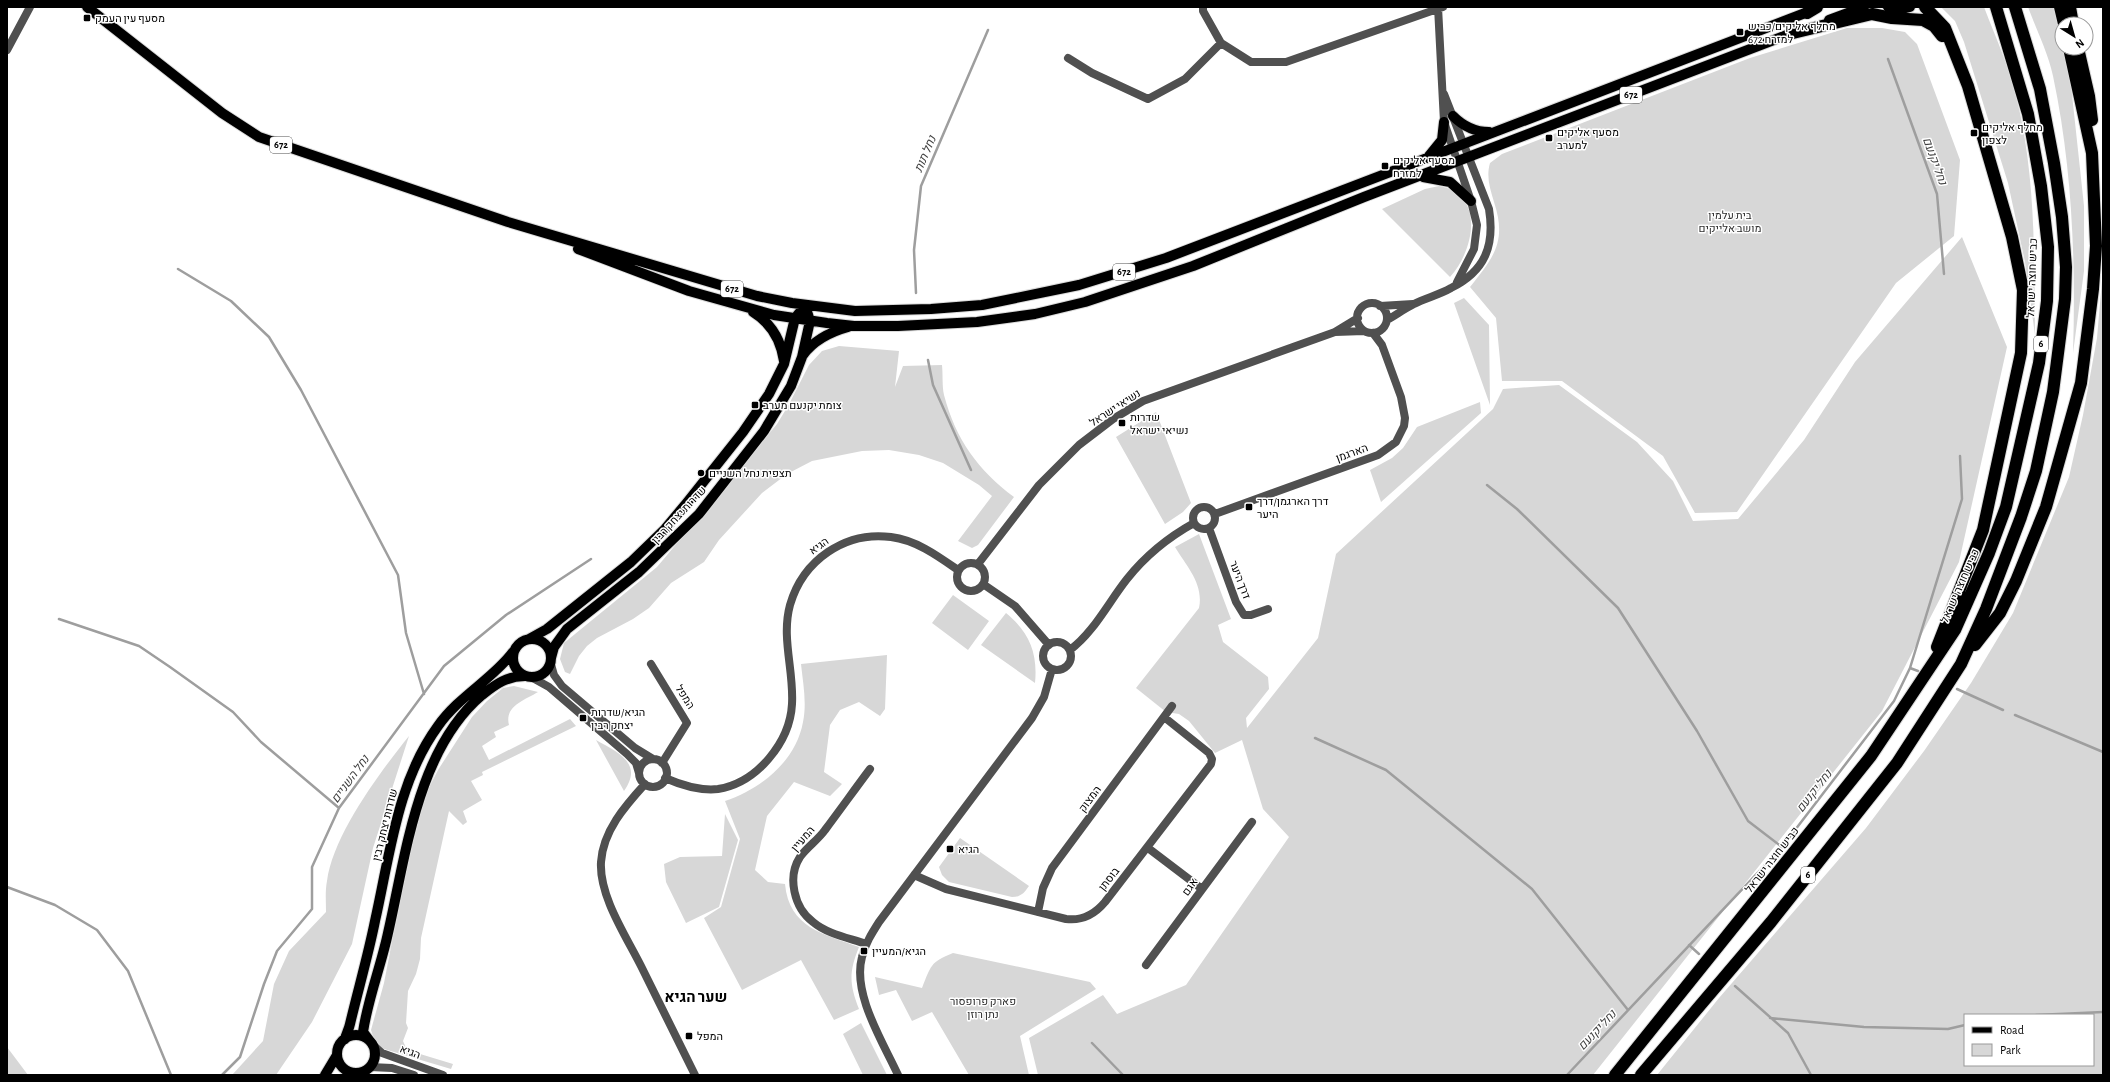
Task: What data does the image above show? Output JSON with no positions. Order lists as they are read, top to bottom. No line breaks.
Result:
{"streets":{"highway":["כביש חוצה ישראל","6"],"main road":["672","שדרות יצחק רבין"],"street":["נשיאי ישראל","הארגמן","הגיא","דרך היער","המפל","המצוק","המעיין","בוסתן","אגם"]},"crossings":[["672","נשיאי ישראל"],["672","שדרות יצחק רבין"],["נשיאי ישראל","הארגמן"],["נשיאי ישראל","הגיא"],["הארגמן","דרך היער"],["שדרות יצחק רבין","הגיא"],["הגיא","המפל"],["המצוק","בוסתן"]],"districts":["שער הגיא"],"water":["נחל תות","נחל יקנעם","נחל השניים"],"parks":["בית עלמין מושב אלייקים","פארק פרופסור נתן רוזן"],"places":{"transit":["מסעף עין העמק","מחלף אליקים/כביש 672 למזרח","מחלף אליקים לצפון","מסעף אליקים למערב","מסעף אליקים למזרח","צומת יקנעם מערב","שדרות נשיאי ישראל","דרך הארגמן/דרך היער","הגיא/שדרות יצחק רבין","הגיא","הגיא/המעיין","המפל"],"other":["תצפית נחל השניים"]},"legend":["Road","Park"],"north":"bottom right"}
